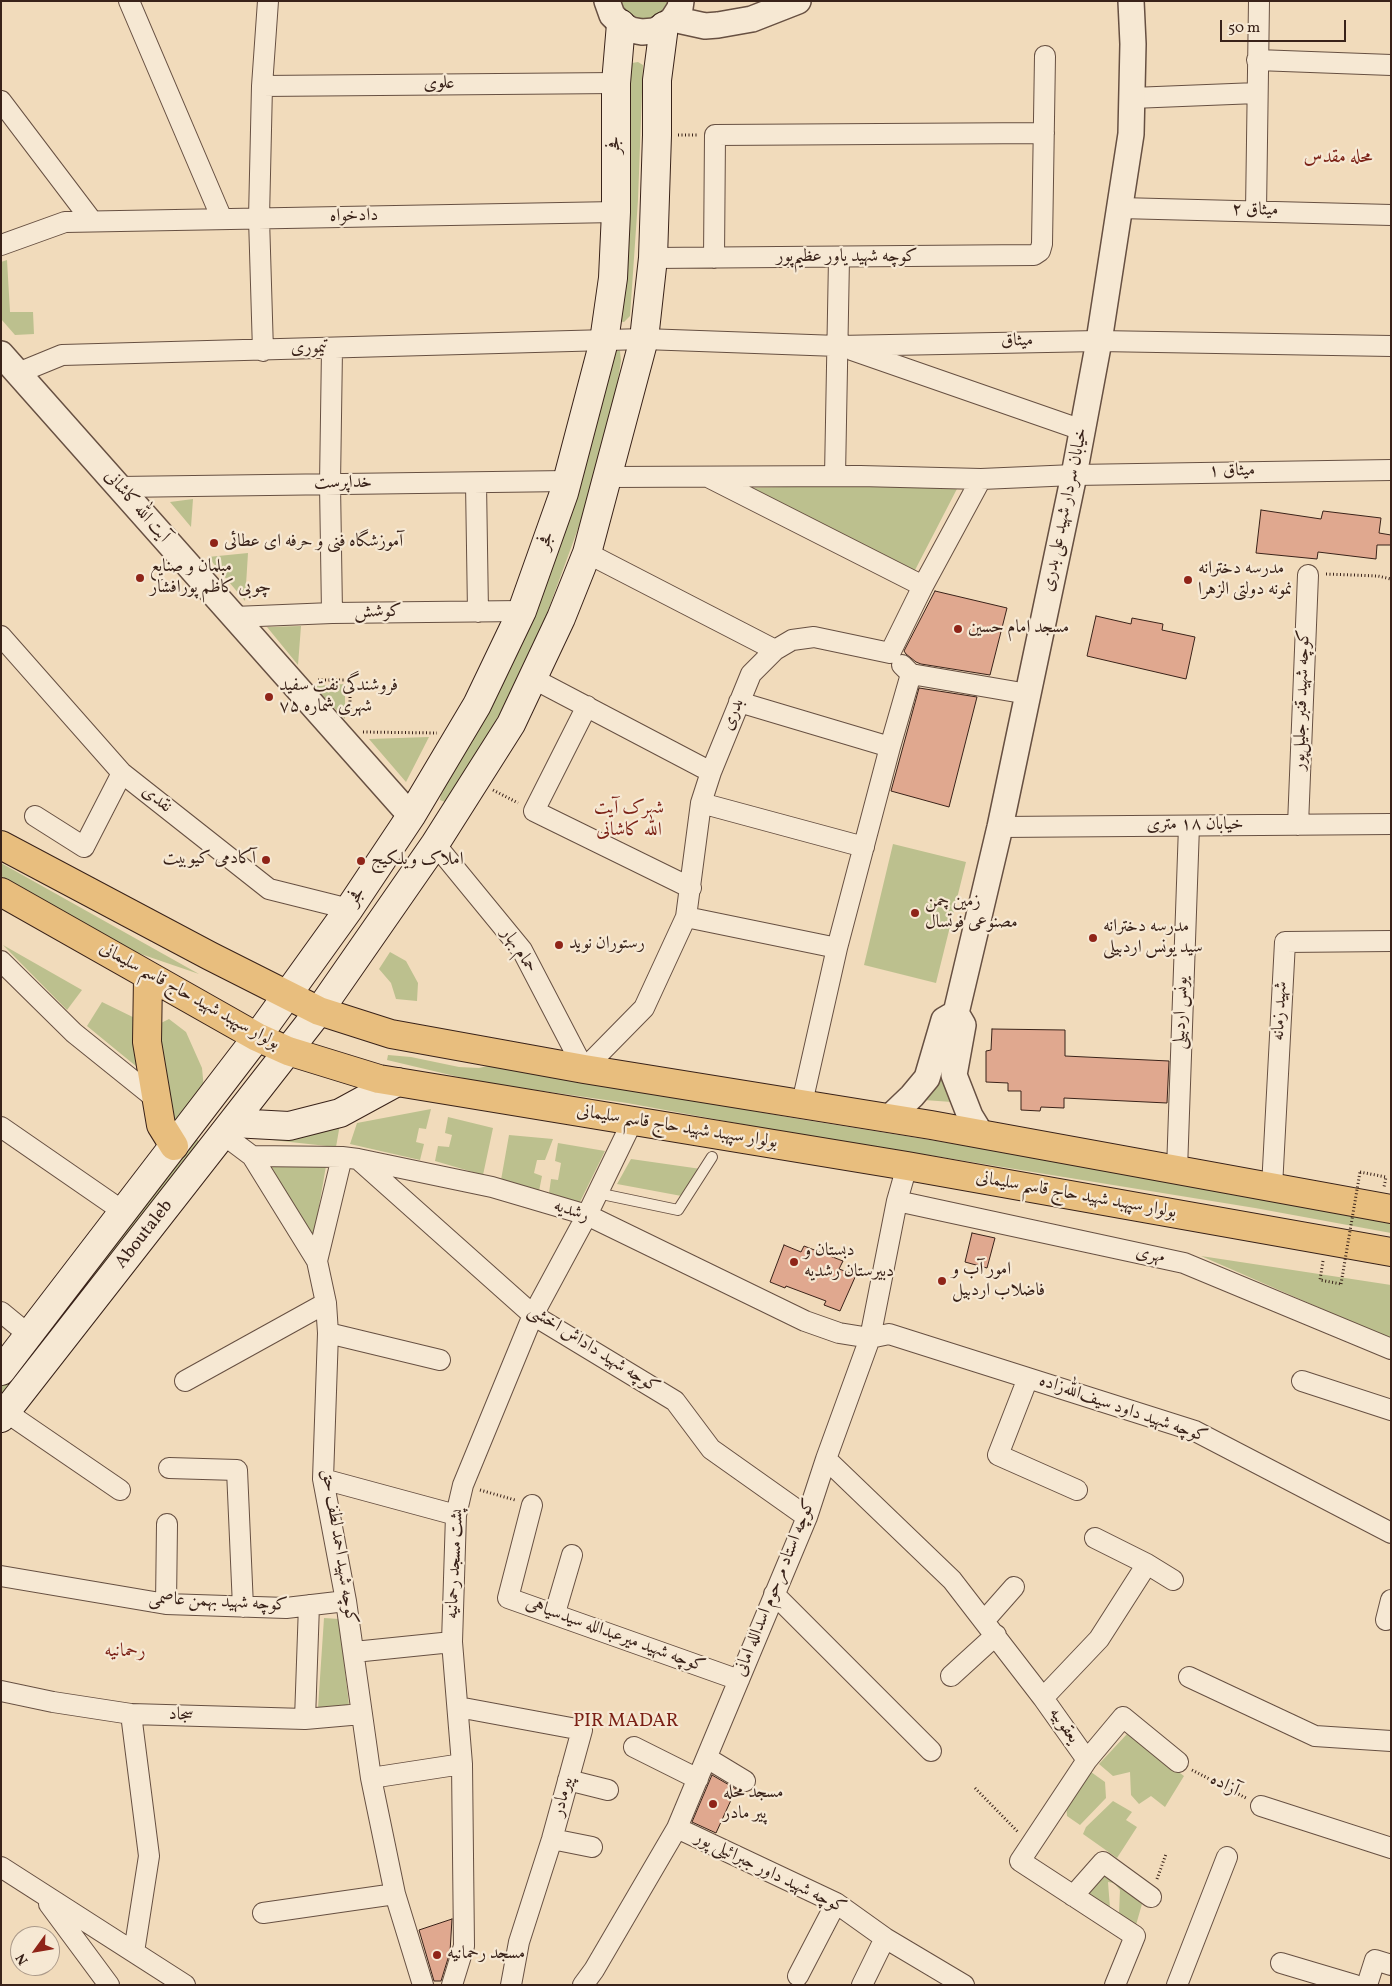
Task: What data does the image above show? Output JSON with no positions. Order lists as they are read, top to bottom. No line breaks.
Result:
{"streets":{"main road":["فجر","بولوار سپهبد شهید حاج قاسم سلیمانی","Aboutaleb"],"street":["علوی","میثاق ۲","دادخواه","کوچه شهید یاور عظیم‌پور","میثاق","تیموری","میثاق ۱","خداپرست","آیت الله کاشانی","خیابان سردار شهید علی بدری","کوشش","کوچه شهید قنبر جلیل‌پور","بدری","نقدی","خیابان ۱۸ متری","حمام بهار","شهید زمانه","یونس اردبیلی","رشدیه","مهری","کوچه شهید داداش اخشی","کوچه شهید داود سیف‌الله‌زاده","کوچه شهید احمد لطف حق","پشت مسجد رحمانیه","کوچه استاد مرحوم اسدالله امانی","کوچه شهید بهمن عاصمی","کوچه شهید میرعبدالله سیدسیاهی","سجاد","یعقوبیه","پیرمادر","کوچه شهید داور جبرائیلی پور"],"path":["آزاده"]},"crossings":[["علوی","فجر"],["فجر","دادخواه"],["فجر","کوچه شهید یاور عظیم‌پور"],["فجر","میثاق"],["فجر","تیموری"],["فجر","خداپرست"],["فجر","آیت الله کاشانی"],["فجر","کوشش"],["فجر","نقدی"],["فجر","حمام بهار"],["فجر","بولوار سپهبد شهید حاج قاسم سلیمانی"],["فجر","Aboutaleb"],["میثاق ۲","خیابان سردار شهید علی بدری"],["میثاق","تیموری"],["میثاق","خیابان سردار شهید علی بدری"],["تیموری","آیت الله کاشانی"],["میثاق ۱","خیابان سردار شهید علی بدری"],["خداپرست","آیت الله کاشانی"],["آیت الله کاشانی","کوشش"],["خیابان سردار شهید علی بدری","خیابان ۱۸ متری"],["کوچه شهید قنبر جلیل‌پور","خیابان ۱۸ متری"],["بدری","حمام بهار"],["خیابان ۱۸ متری","یونس اردبیلی"],["بولوار سپهبد شهید حاج قاسم سلیمانی","Aboutaleb"],["بولوار سپهبد شهید حاج قاسم سلیمانی","پشت مسجد رحمانیه"],["بولوار سپهبد شهید حاج قاسم سلیمانی","کوچه استاد مرحوم اسدالله امانی"],["رشدیه","کوچه شهید داداش اخشی"],["رشدیه","کوچه شهید داود سیف‌الله‌زاده"],["رشدیه","کوچه شهید احمد لطف حق"],["رشدیه","پشت مسجد رحمانیه"],["رشدیه","کوچه استاد مرحوم اسدالله امانی"],["Aboutaleb","کوچه شهید احمد لطف حق"],["مهری","کوچه استاد مرحوم اسدالله امانی"],["کوچه شهید داداش اخشی","پشت مسجد رحمانیه"],["کوچه شهید داداش اخشی","کوچه استاد مرحوم اسدالله امانی"],["کوچه شهید داود سیف‌الله‌زاده","کوچه استاد مرحوم اسدالله امانی"],["کوچه شهید احمد لطف حق","کوچه شهید بهمن عاصمی"],["کوچه شهید احمد لطف حق","سجاد"],["پشت مسجد رحمانیه","پیرمادر"],["کوچه استاد مرحوم اسدالله امانی","کوچه شهید میرعبدالله سیدسیاهی"],["کوچه استاد مرحوم اسدالله امانی","یعقوبیه"],["کوچه استاد مرحوم اسدالله امانی","کوچه شهید داور جبرائیلی پور"]],"districts":["محله مقدس","شهرک آیت الله کاشانی","رحمانیه","PIR MADAR"],"places":["آموزشگاه فنی و حرفه ای عطائی","مبلمان و صنایع چوبی کاظم پورافشار","مدرسه دخترانه نمونه دولتی الزهرا","مسجد امام حسین","فروشندگی نفت سفید شهری شماره ۷۵","آکادمی کیوبیت","املاک ویلکیج","زمین چمن مصنوعی فوتسال","مدرسه دخترانه سید یونس اردبیلی","رستوران نوید","دبستان و دبیرستان رشدیه","امور آب و فاضلاب اردبیل","مسجد محله پیر مادر","مسجد رحمانیه"],"scale_bar":"50 m","north":"bottom left"}
